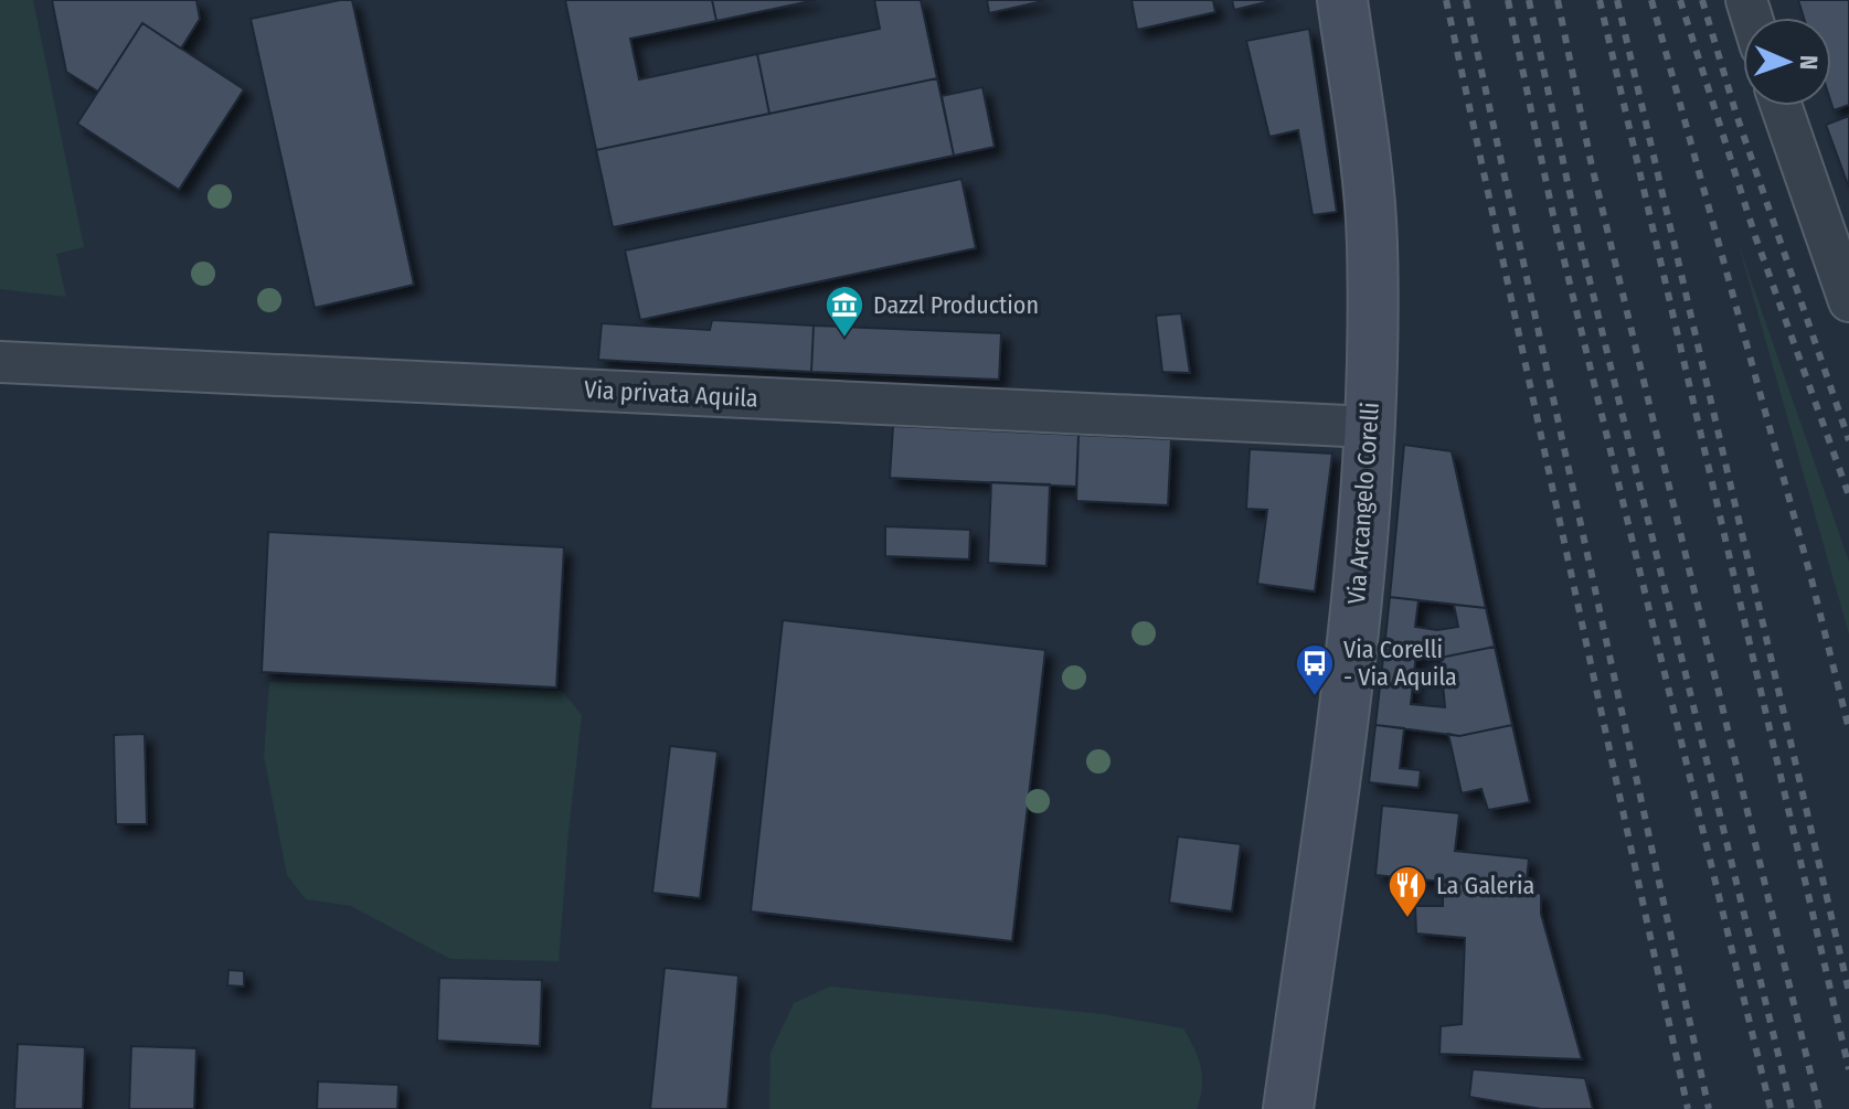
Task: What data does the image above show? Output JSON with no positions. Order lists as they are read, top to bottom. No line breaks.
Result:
{"streets":{"street":["Via privata Aquila","Via Arcangelo Corelli"]},"crossings":[["Via privata Aquila","Via Arcangelo Corelli"]],"places":{"museum":["Dazzl Production"],"bus stop":["Via Corelli - Via Aquila"],"restaurant":["La Galeria"]},"north":"right"}
